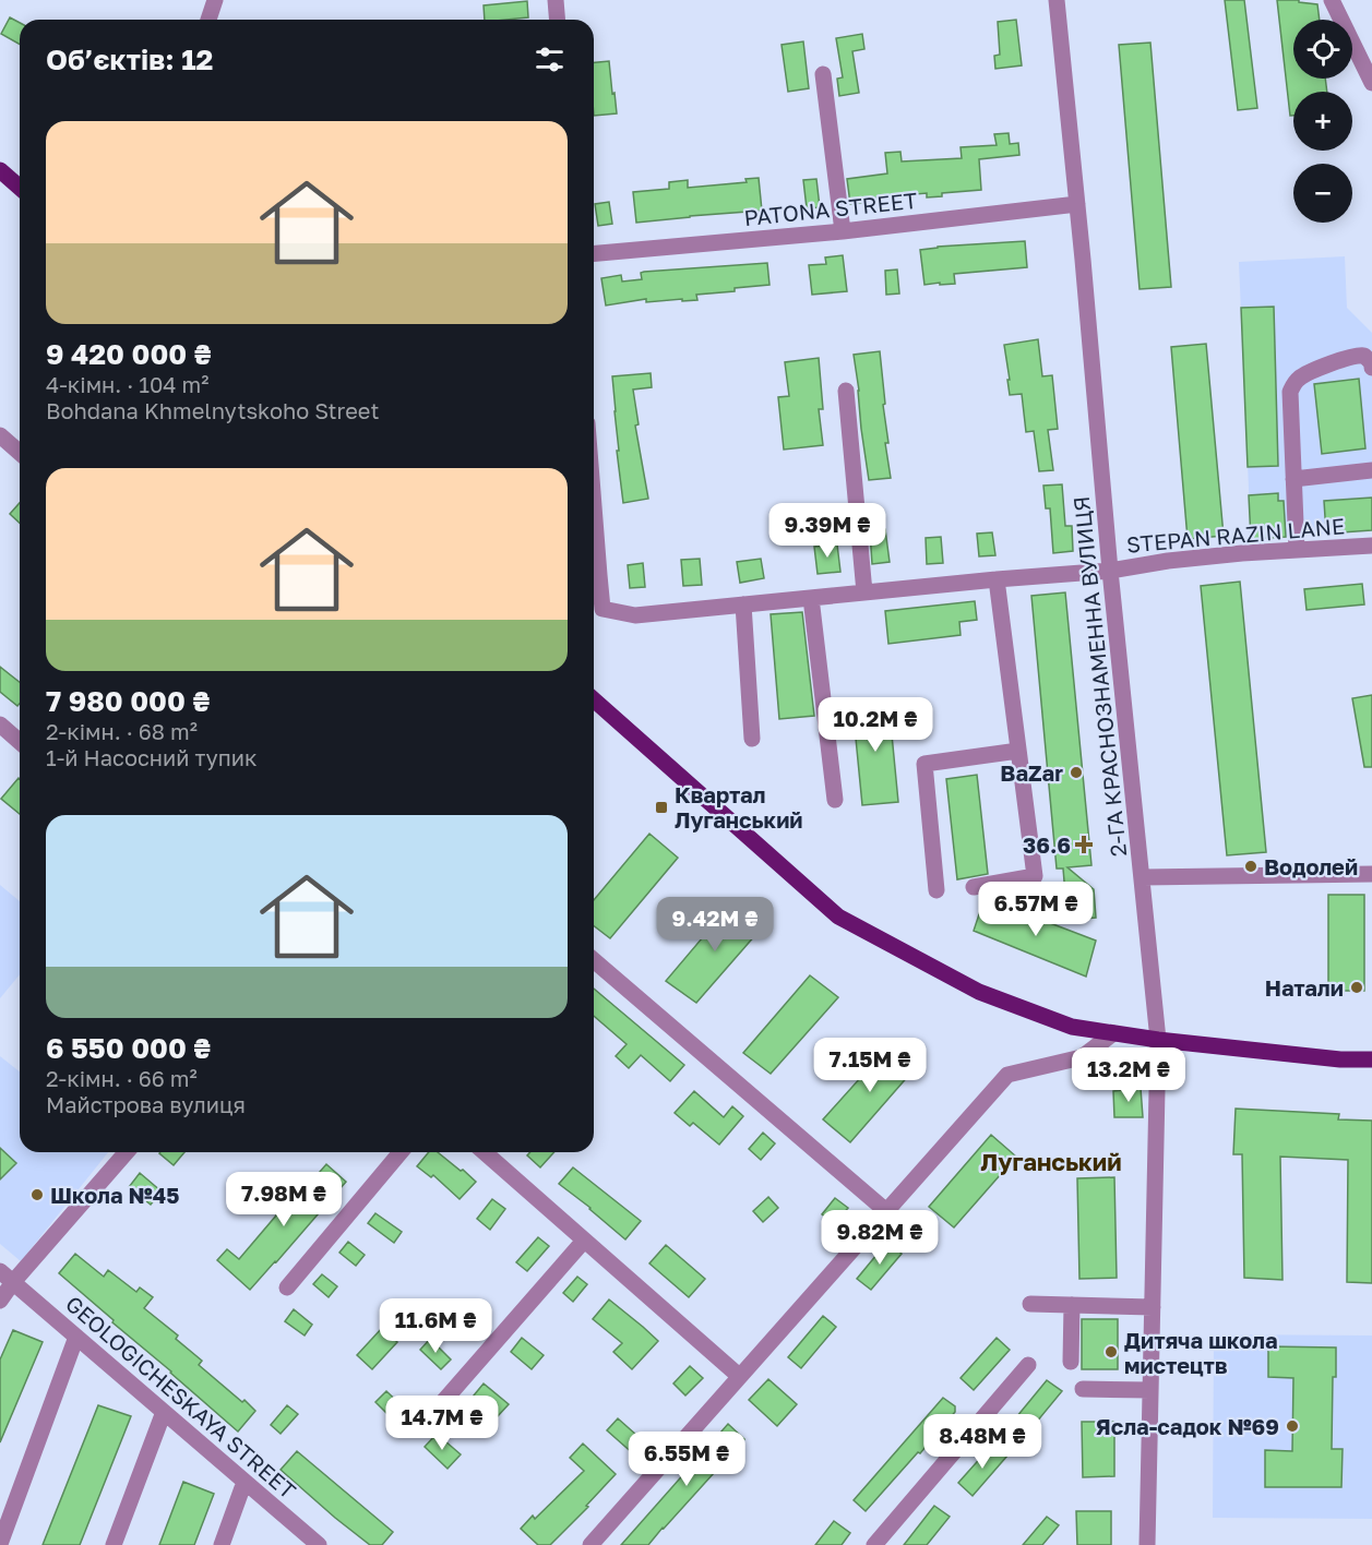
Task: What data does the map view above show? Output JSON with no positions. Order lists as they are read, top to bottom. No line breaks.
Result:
{"streets":{"street":["PATONA STREET","STEPAN RAZIN LANE","2-ГА КРАСНОЗНАМЕННА ВУЛИЦЯ","GEOLOGICHESKAYA STREET"]},"crossings":[["PATONA STREET","2-ГА КРАСНОЗНАМЕННА ВУЛИЦЯ"],["STEPAN RAZIN LANE","2-ГА КРАСНОЗНАМЕННА ВУЛИЦЯ"]],"districts":["Луганський"],"places":{"other":["BaZar","Водолей","Натали","Школа №45","Дитяча школа мистецтв","Ясла-садок №69"],"transit":["Квартал Луганський"],"health":["36.6"]},"page":{"map_buttons":["+","−"],"heading":"Об’єктів: 12","list":[{"name":"9 420 000 ₴","note":"4-кімн. · 104 m² · Bohdana Khmelnytskoho Street"},{"name":"7 980 000 ₴","note":"2-кімн. · 68 m² · 1-й Насосний тупик"},{"name":"6 550 000 ₴","note":"2-кімн. · 66 m² · Майстрова вулиця"}],"price":["9.39M ₴","10.2M ₴","6.57M ₴","9.42M ₴","7.15M ₴","13.2M ₴","7.98M ₴","9.82M ₴","11.6M ₴","14.7M ₴","8.48M ₴","6.55M ₴"]}}
